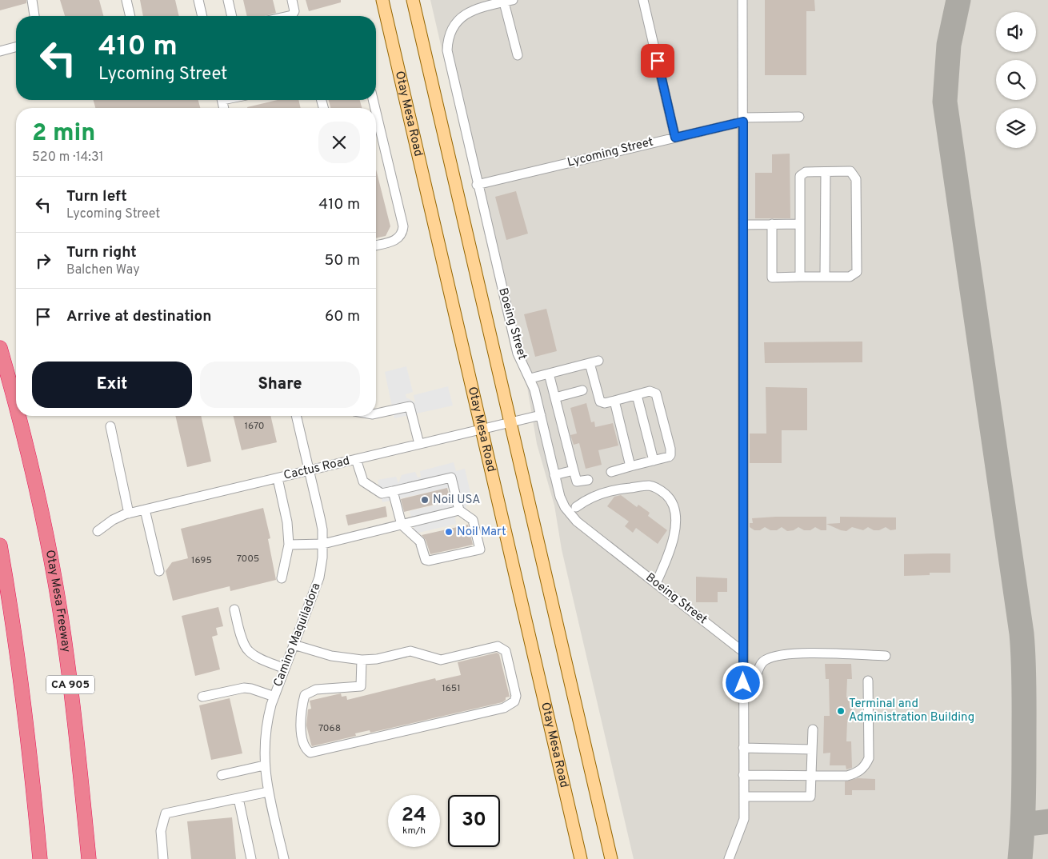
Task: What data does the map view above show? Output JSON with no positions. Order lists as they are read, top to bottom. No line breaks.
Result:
{"streets":{"highway":["Otay Mesa Freeway","CA 905"],"main road":["Otay Mesa Road"],"street":["Lycoming Street","Boeing Street","Cactus Road","Camino Maquiladora"]},"crossings":[["Otay Mesa Road","Cactus Road"],["Lycoming Street","Boeing Street"],["Boeing Street","Cactus Road"],["Cactus Road","Camino Maquiladora"]],"places":["Noil USA","Noil Mart","Terminal and Administration Building"],"house_numbers":["1670","7005","1695","1651","7068"],"page":{"turn":["410 m","Lycoming Street"],"heading":["2 min","520 m · 14:31"],"list":[{"name":"Turn left","note":"Lycoming Street","value":"410 m"},{"name":"Turn right","note":"Balchen Way","value":"50 m"},{"name":"Arrive at destination","value":"60 m"}],"buttons":["Exit","Share"],"speed":"24 km/h","limit":"30"}}
